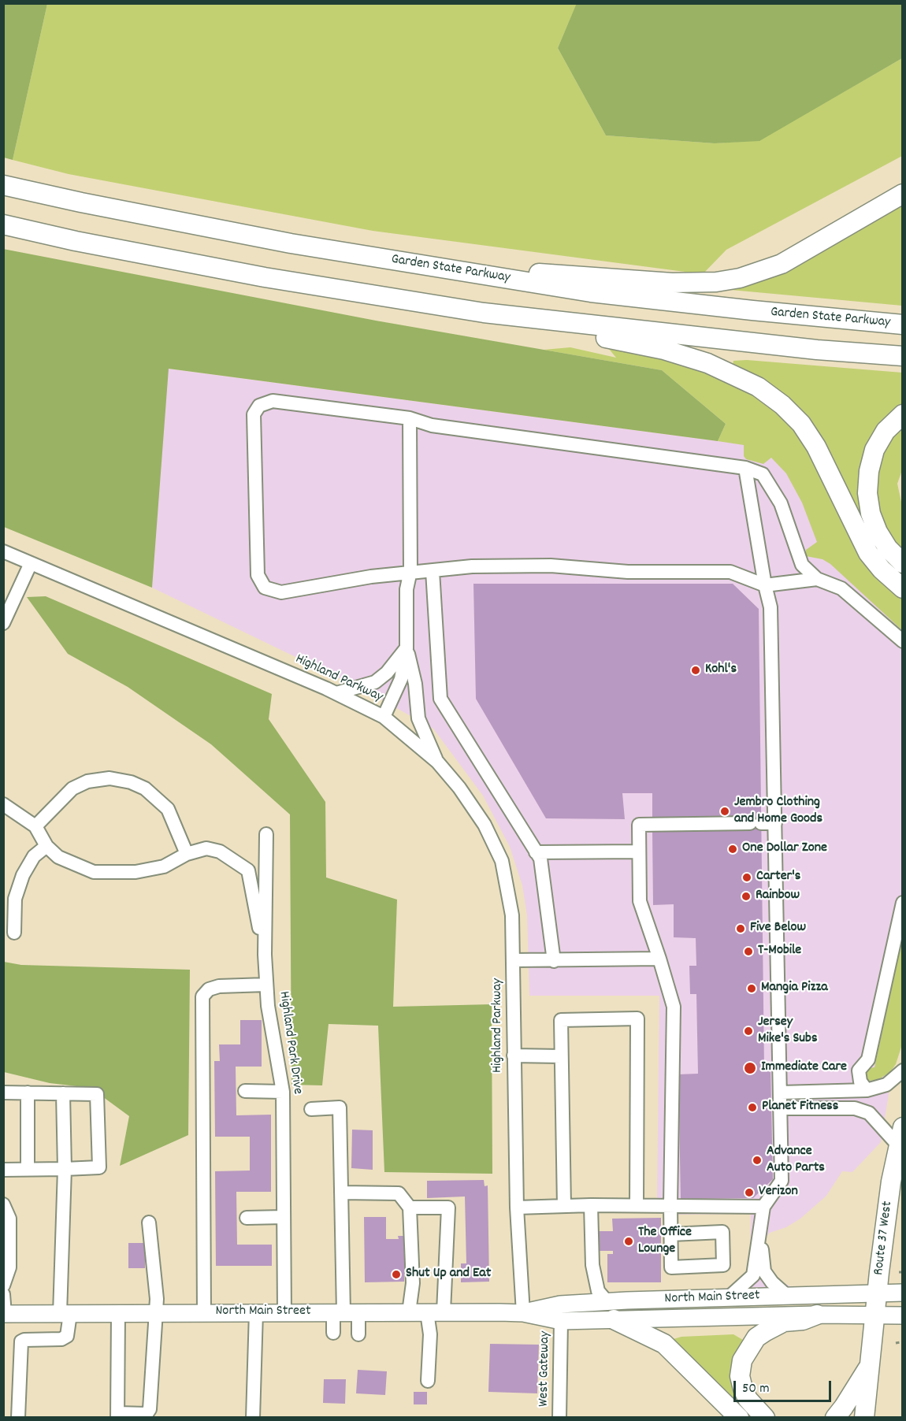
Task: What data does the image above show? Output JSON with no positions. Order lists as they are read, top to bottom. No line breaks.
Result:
{"streets":{"highway":["Garden State Parkway","Route 37 West"],"main road":["North Main Street"],"street":["Highland Parkway","Highland Park Drive","West Gateway"]},"crossings":[["Highland Parkway","North Main Street"],["Highland Park Drive","North Main Street"],["Route 37 West","North Main Street"],["North Main Street","West Gateway"]],"places":["Kohl's","Jembro Clothing and Home Goods","One Dollar Zone","Carter's","Rainbow","Five Below","T-Mobile","Mangia Pizza","Jersey Mike's Subs","Immediate Care","Planet Fitness","Advance Auto Parts","Verizon","The Office Lounge","Shut Up and Eat"],"scale_bar":"50 m"}
